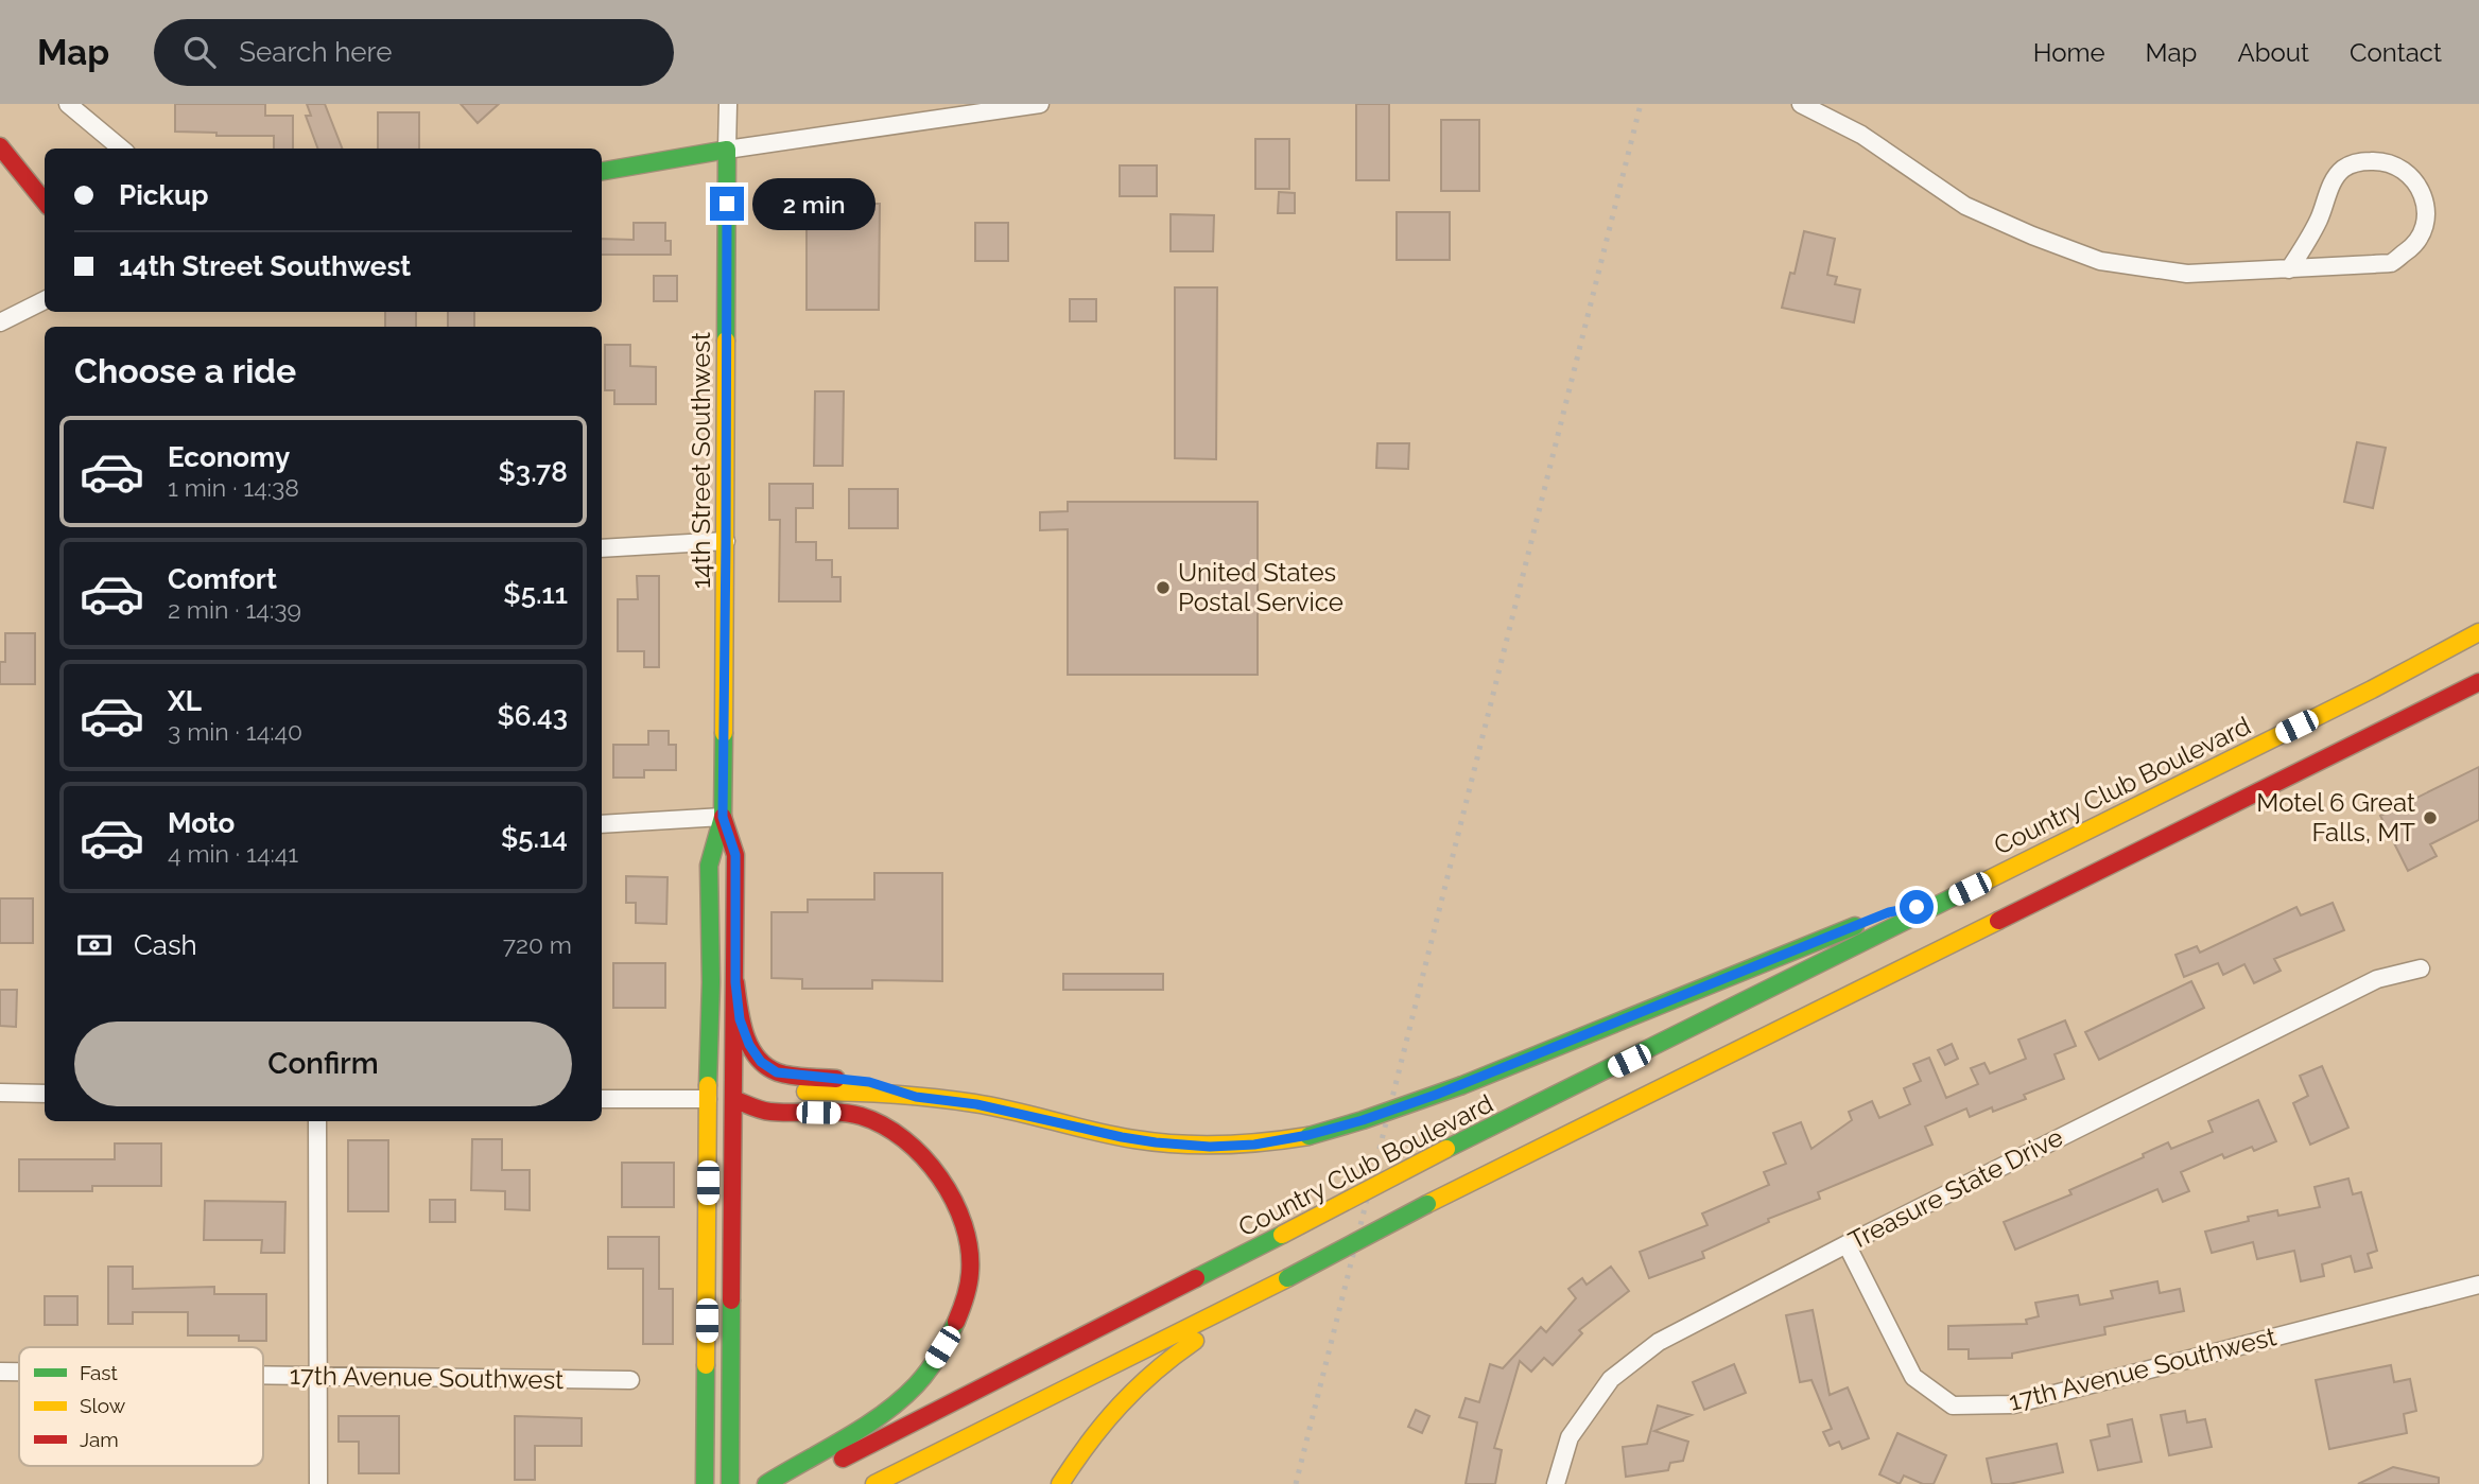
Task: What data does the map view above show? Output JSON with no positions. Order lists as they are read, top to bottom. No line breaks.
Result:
{"streets":{"main road":["14th Street Southwest","Country Club Boulevard"],"street":["Treasure State Drive","17th Avenue Southwest"]},"crossings":[["Treasure State Drive","17th Avenue Southwest"]],"places":["United States Postal Service","Motel 6 Great Falls, MT"],"legend":["Fast","Slow","Jam"],"page":{"header":"Map","search":"Search here","nav":["Home","Map","About","Contact"],"banner":["Pickup","14th Street Southwest"],"bubble":"2 min","heading":"Choose a ride","list":[{"name":"Economy","note":"1 min · 14:38","value":"$3.78"},{"name":"Comfort","note":"2 min · 14:39","value":"$5.11"},{"name":"XL","note":"3 min · 14:40","value":"$6.43"},{"name":"Moto","note":"4 min · 14:41","value":"$5.14"}],"pay":["Cash","720 m"],"buttons":"Confirm"}}
